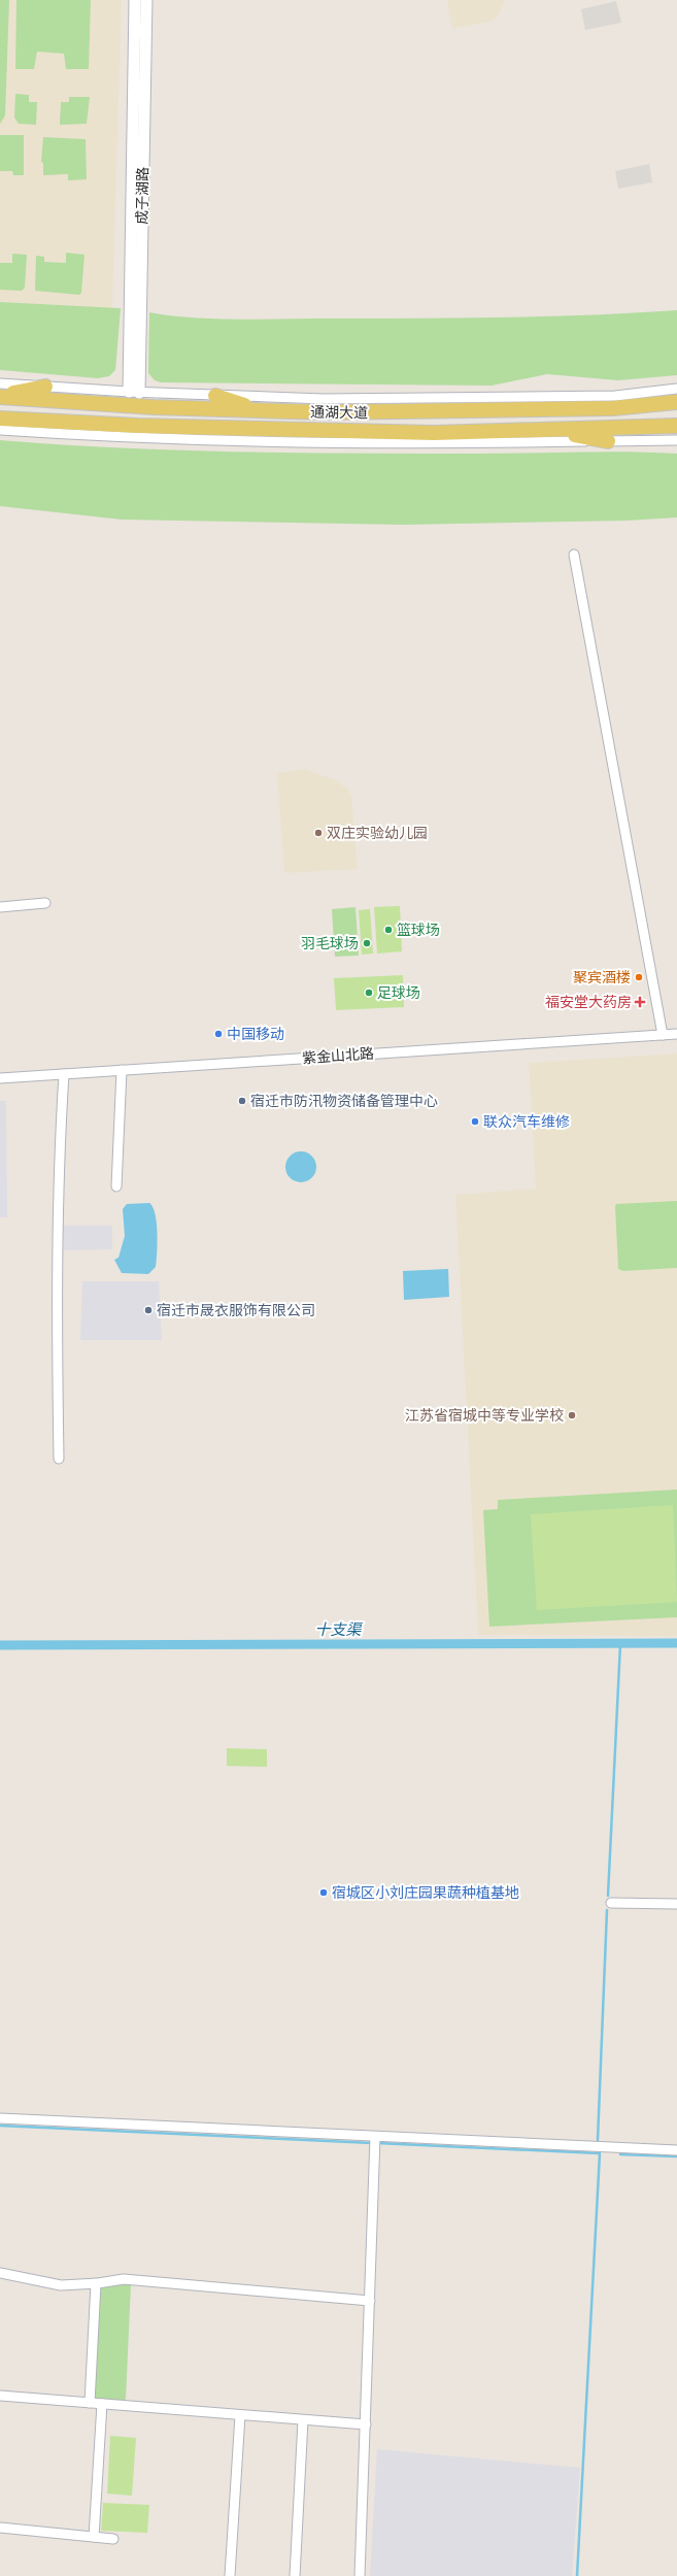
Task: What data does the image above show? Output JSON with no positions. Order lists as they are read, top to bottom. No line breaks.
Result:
{"streets":{"main road":["通湖大道"],"street":["成子湖路","紫金山北路"]},"water":["十支渠"],"places":{"other":["双庄实验幼儿园","篮球场","羽毛球场","聚宾酒楼","足球场","中国移动","宿迁市防汛物资储备管理中心","联众汽车维修","宿迁市晟衣服饰有限公司","江苏省宿城中等专业学校","宿城区小刘庄园果蔬种植基地"],"health":["福安堂大药房"]}}
